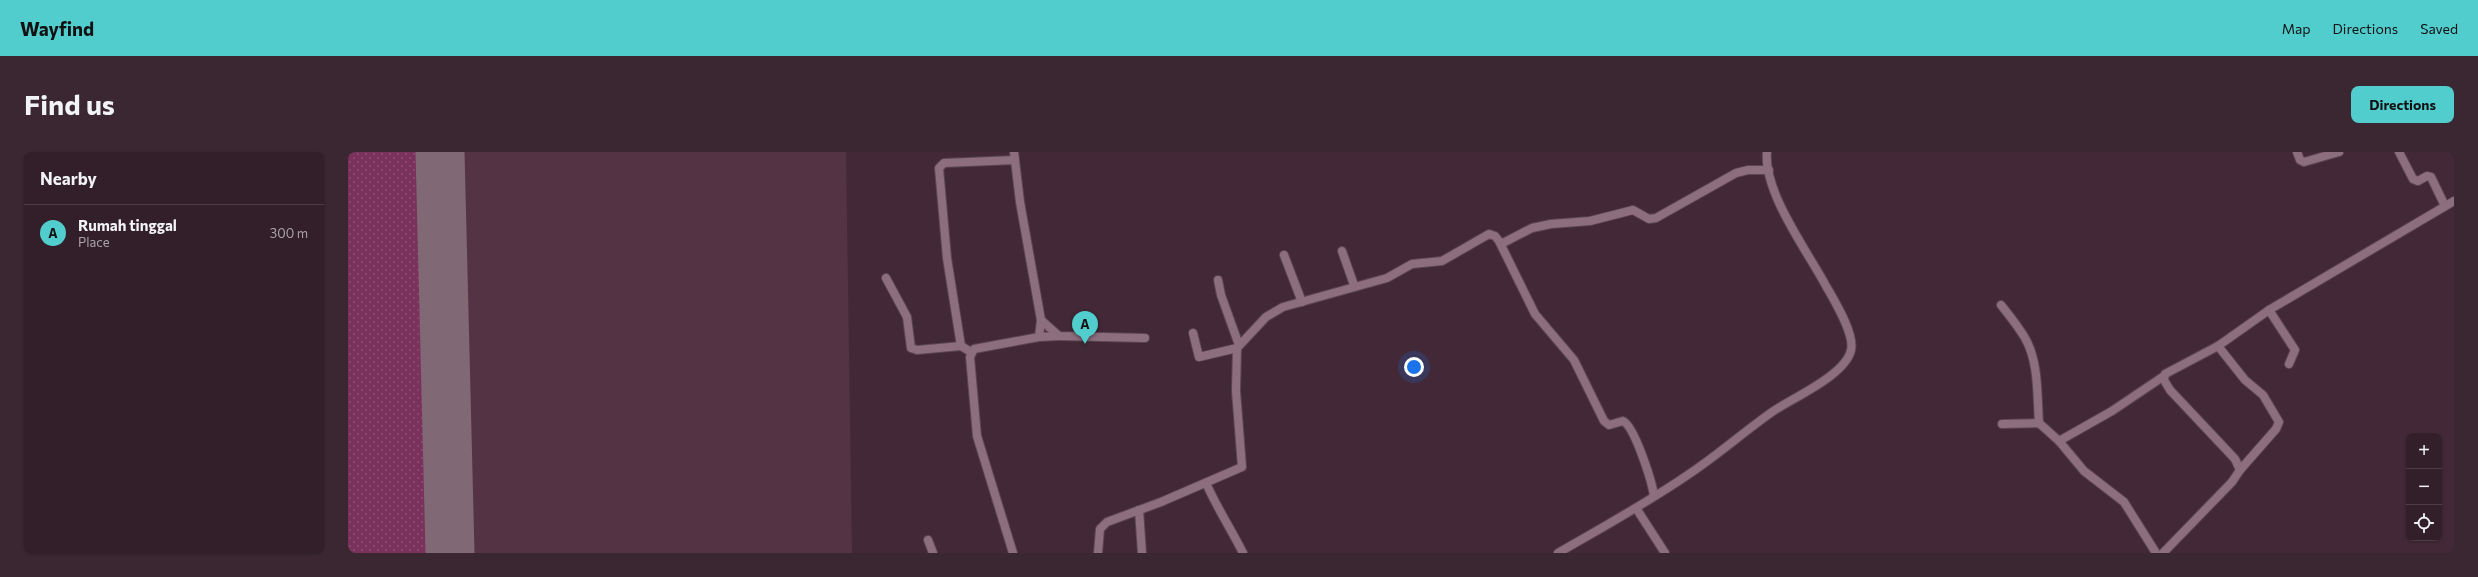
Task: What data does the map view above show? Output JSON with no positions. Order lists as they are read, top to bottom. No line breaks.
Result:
{"page":{"header":"Wayfind","nav":["Map","Directions","Saved"],"buttons":"Directions","title":"Find us","heading":"Nearby","list":[{"mark":"A","name":"Rumah tinggal","note":"Place","value":"300 m"}],"pins":"A","map_buttons":["+","−"]}}
